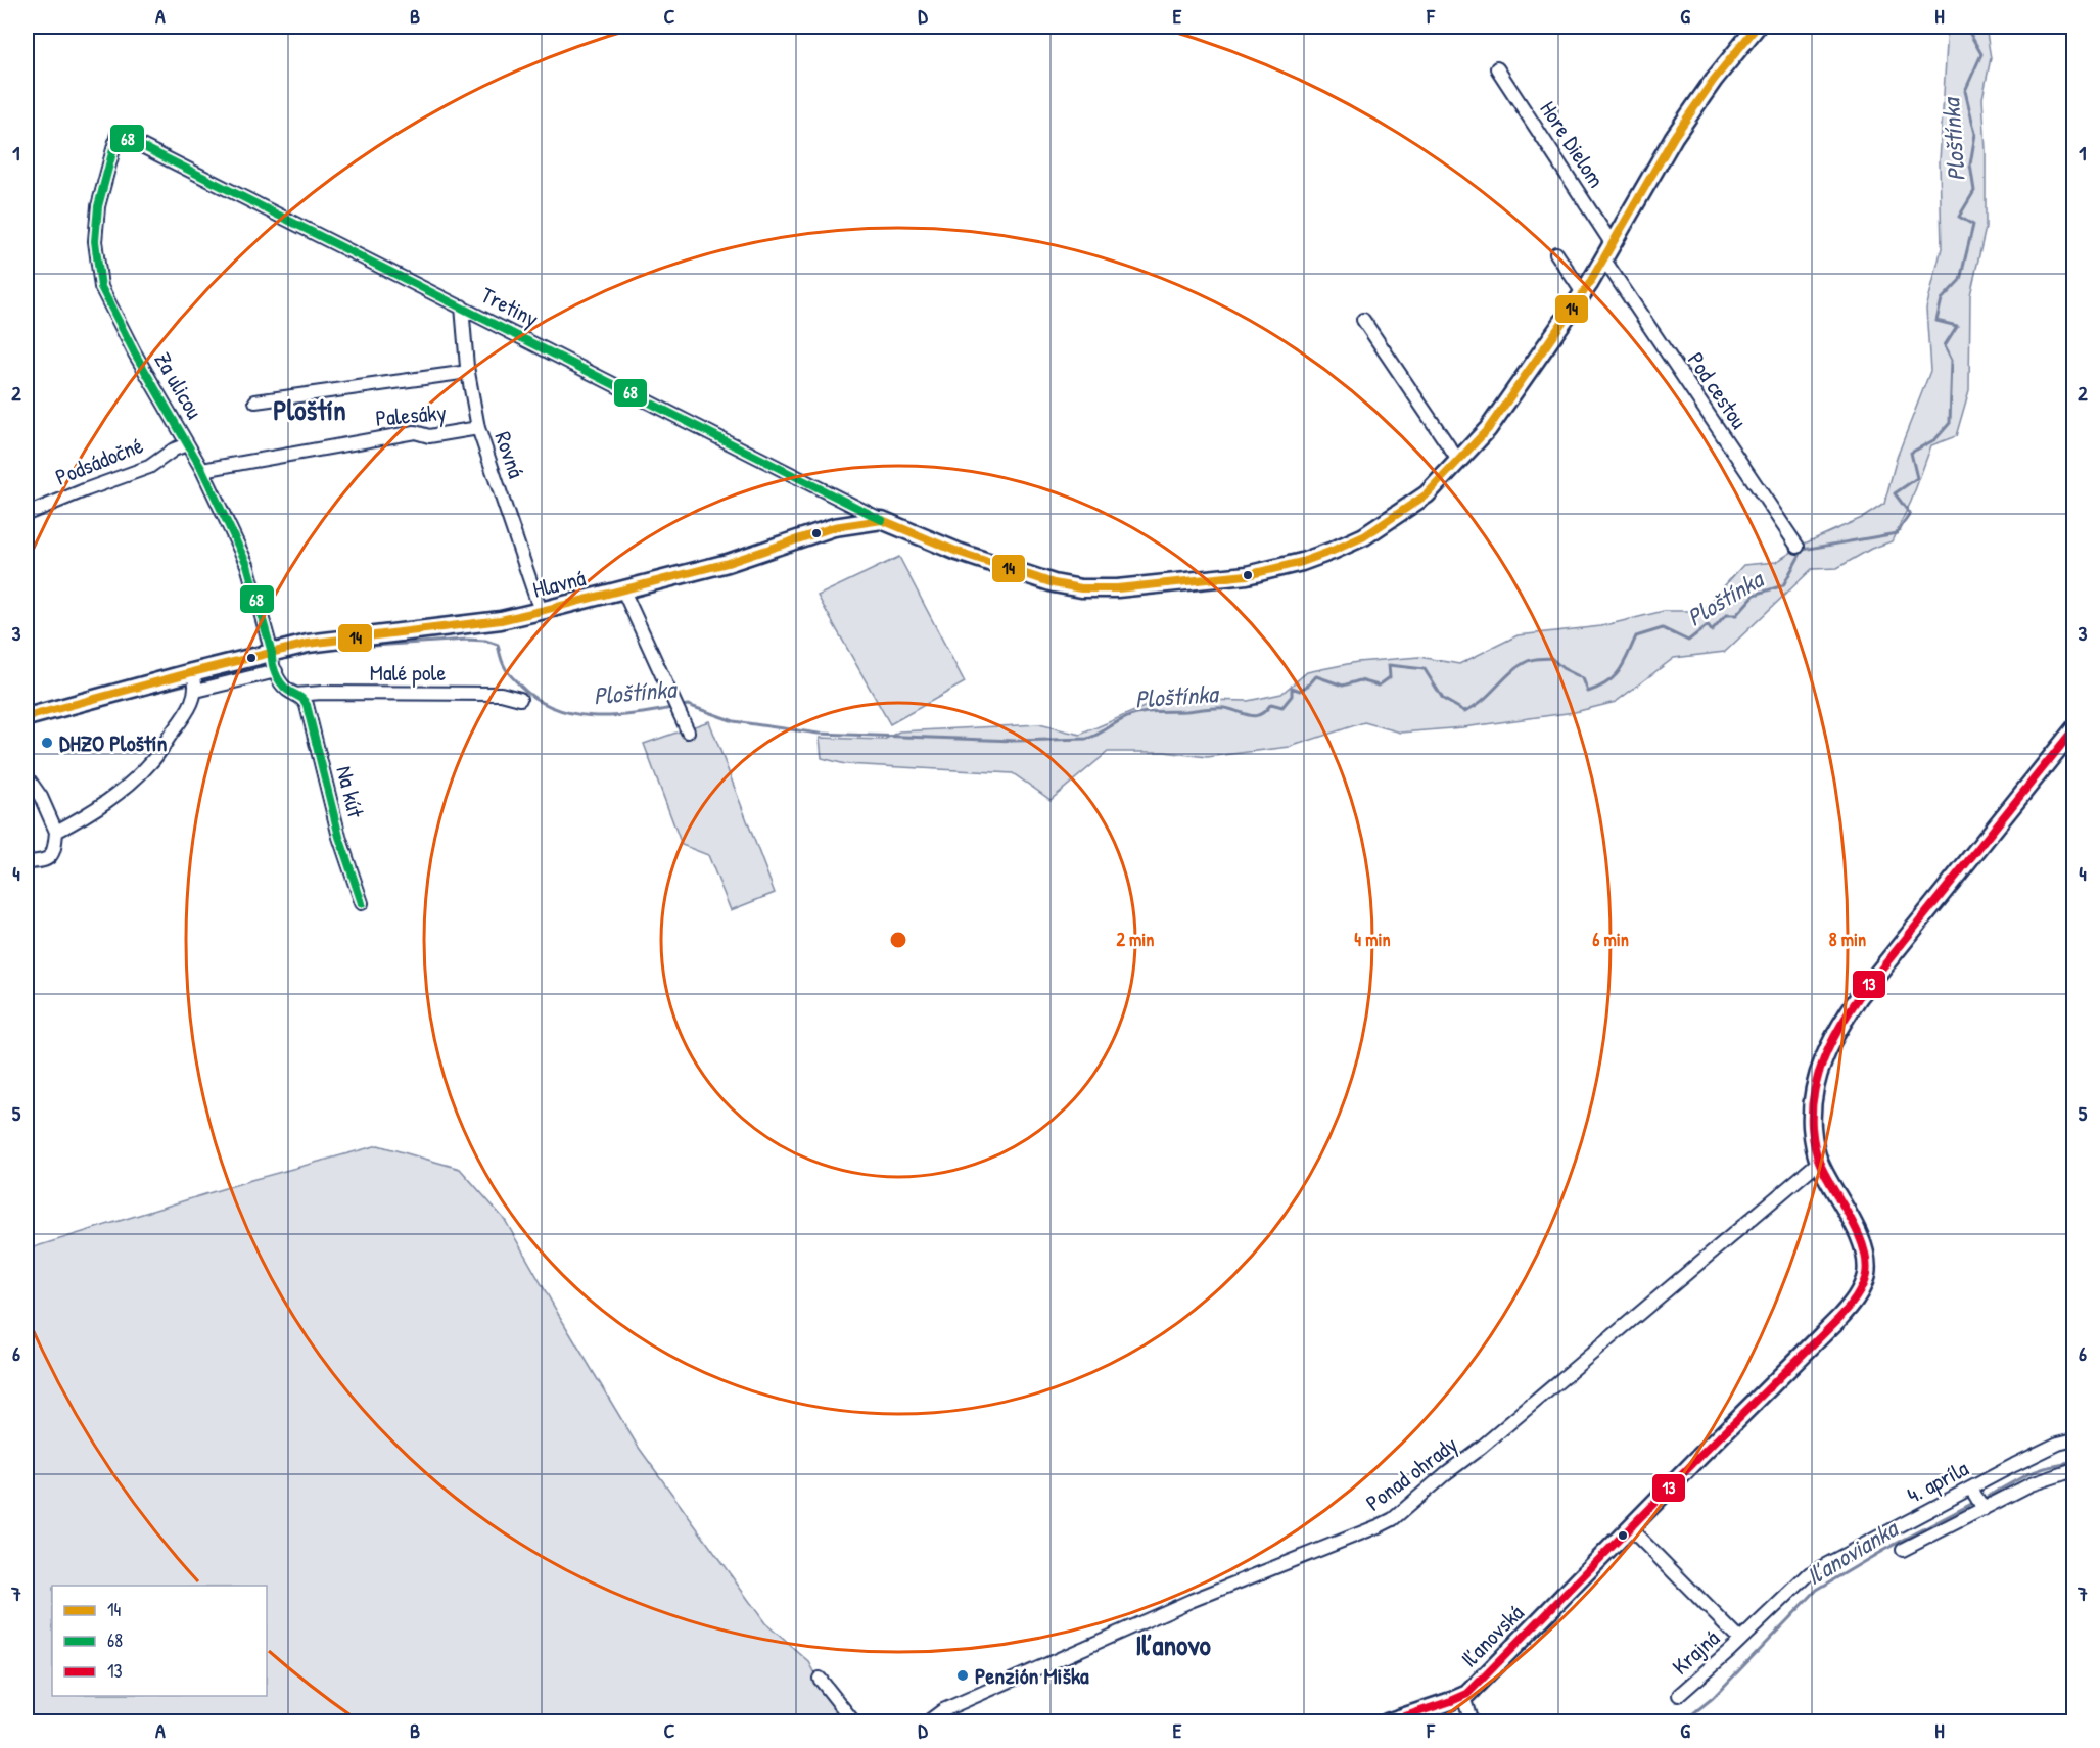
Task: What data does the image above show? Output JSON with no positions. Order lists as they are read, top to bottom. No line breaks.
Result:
{"streets":{"street":["Hore Dielom","Tretiny","Za ulicou","Pod cestou","Palesáky","Rovná","Podsádočné","Hlavná","Malé pole","Na kút","Ponad ohrady","4. apríla","Iľanovská","Krajná"]},"crossings":[["Hore Dielom","Pod cestou"],["Tretiny","Za ulicou"],["Tretiny","Rovná"],["Tretiny","Hlavná"],["Za ulicou","Palesáky"],["Za ulicou","Podsádočné"],["Za ulicou","Hlavná"],["Za ulicou","Na kút"],["Palesáky","Rovná"],["Rovná","Hlavná"],["Hlavná","Na kút"],["Malé pole","Na kút"],["Ponad ohrady","Iľanovská"],["4. apríla","Krajná"]],"districts":["Ploštín","Iľanovo"],"water":["Ploštínka","Iľanovianka"],"places":["DHZO Ploštín","Penzión Miška"],"lines":["transit line 14","transit line 68","transit line 13"],"legend":["14","68","13"],"grid":{"columns":["A","B","C","D","E","F","G","H"],"rows":["1","2","3","4","5","6","7"]},"rings":["2 min","4 min","6 min","8 min"]}
